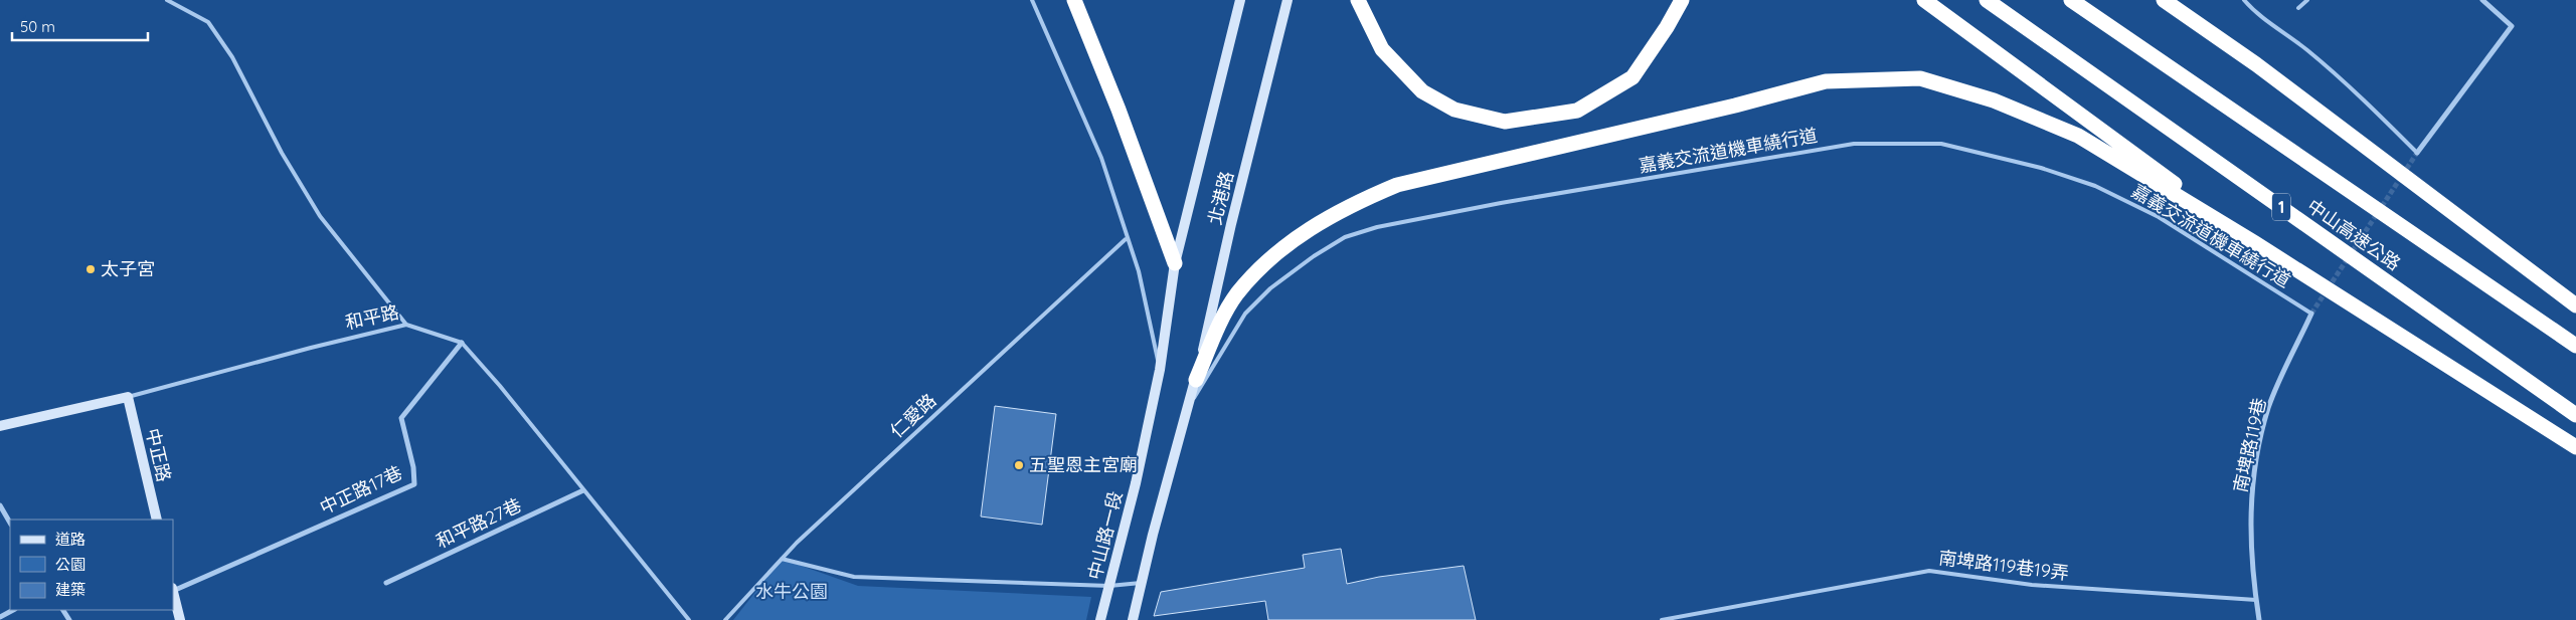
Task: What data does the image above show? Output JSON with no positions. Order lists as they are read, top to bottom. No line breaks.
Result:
{"streets":{"highway":["1","中山高速公路"],"main road":["北港路","和平路","中正路","中山路一段"],"street":["南埤路119巷","中正路17巷","和平路27巷"],"lane":["嘉義交流道機車繞行道","仁愛路","南埤路119巷19弄"]},"crossings":[["嘉義交流道機車繞行道","北港路"],["嘉義交流道機車繞行道","南埤路119巷"],["北港路","中山路一段"],["和平路","中正路"],["和平路","中正路17巷"],["和平路","和平路27巷"],["南埤路119巷","南埤路119巷19弄"]],"parks":["水牛公園"],"places":["太子宮","五聖恩主宮廟"],"legend":["道路","公園","建築"],"scale_bar":"50 m"}
